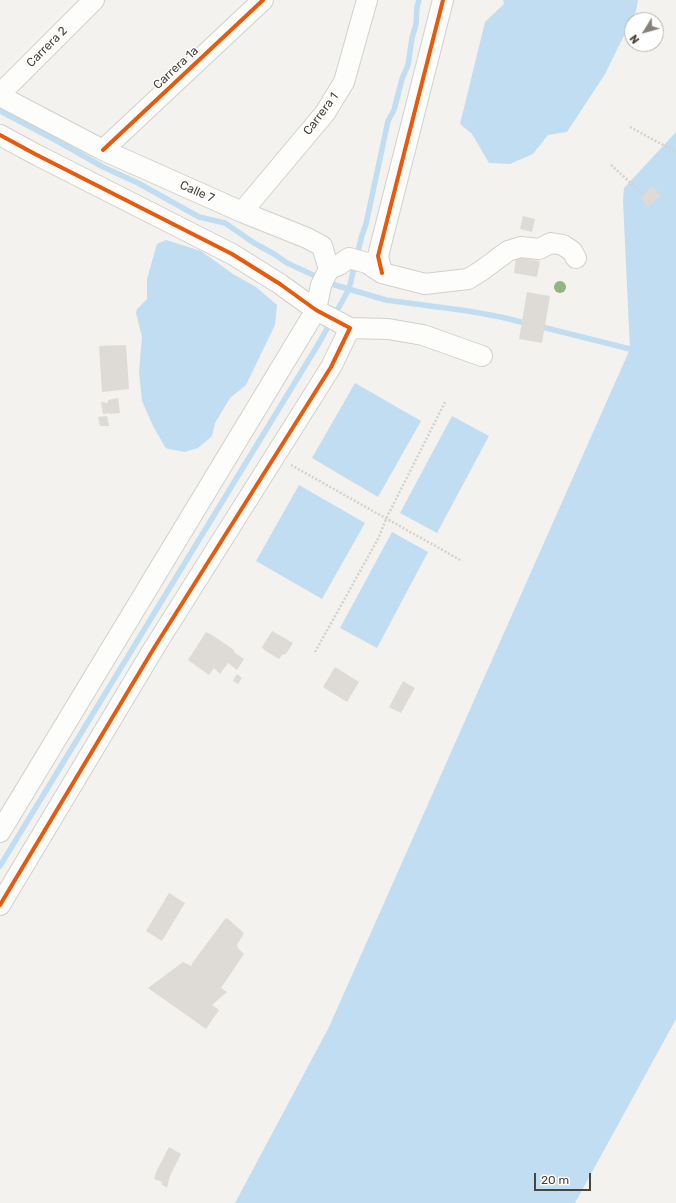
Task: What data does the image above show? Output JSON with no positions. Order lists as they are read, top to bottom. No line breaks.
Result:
{"streets":{"street":["Carrera 2","Carrera 1a","Carrera 1","Calle 7"]},"crossings":[["Carrera 2","Calle 7"],["Carrera 1a","Calle 7"],["Carrera 1","Calle 7"]],"scale_bar":"20 m","north":"bottom left"}
